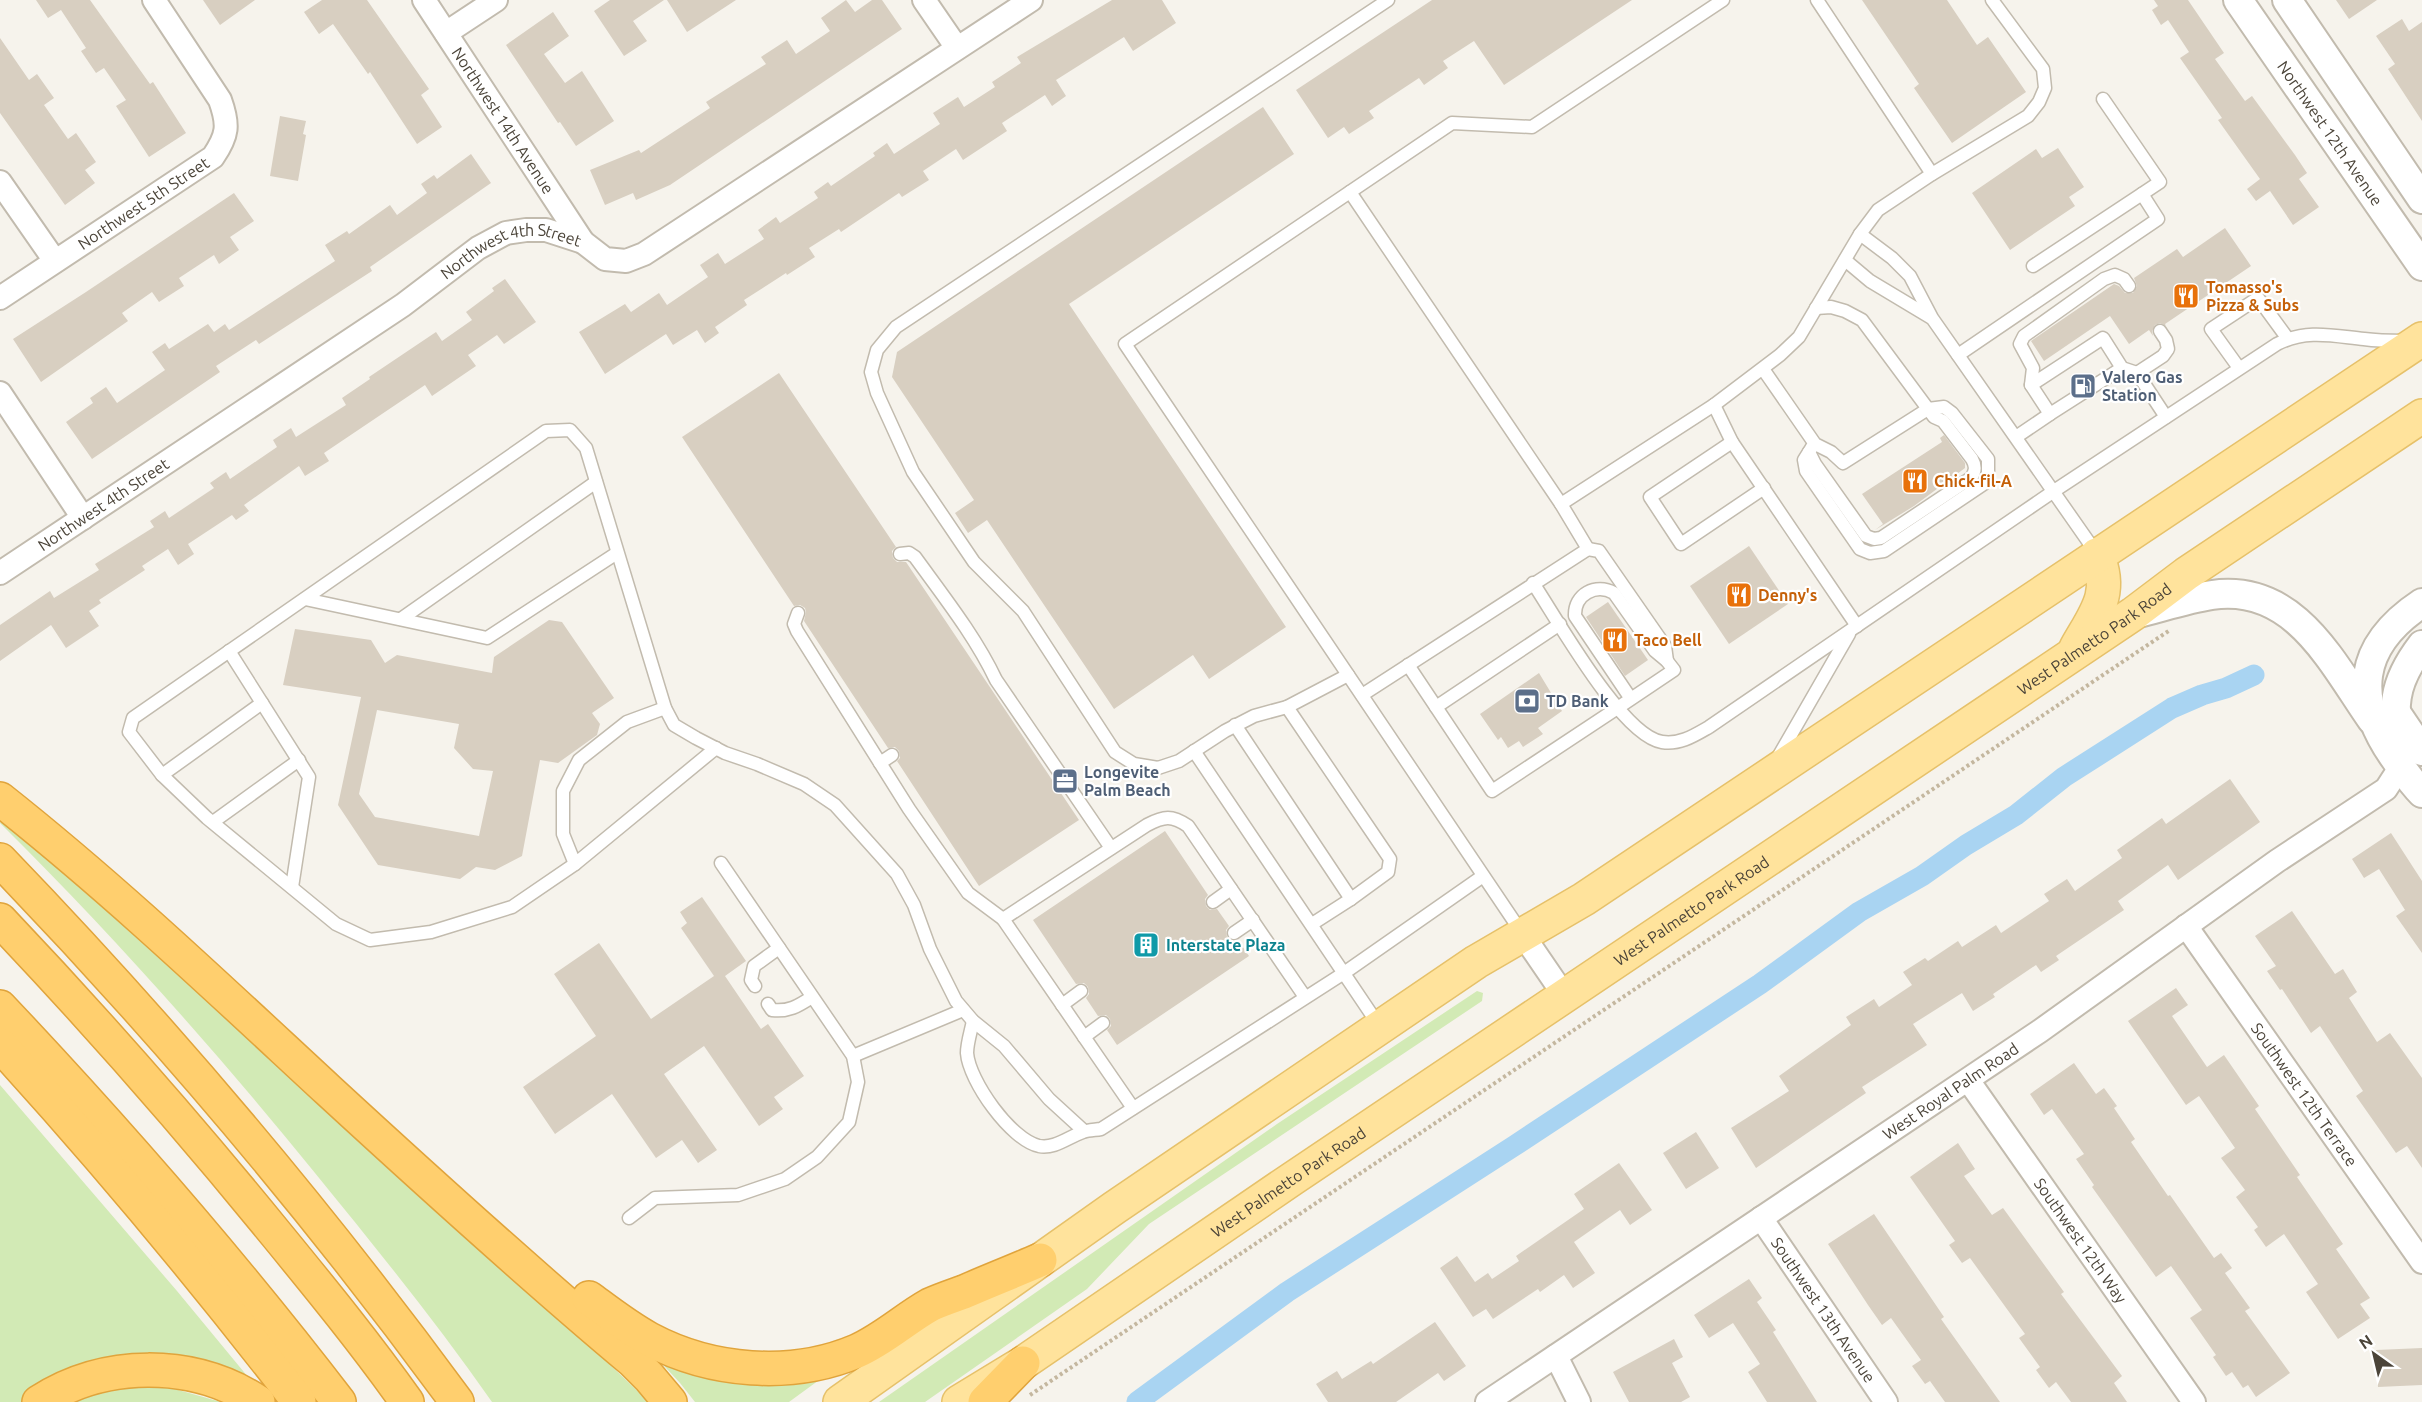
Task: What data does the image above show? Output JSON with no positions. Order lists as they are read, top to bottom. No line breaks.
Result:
{"streets":{"main road":["West Palmetto Park Road"],"street":["Northwest 14th Avenue","Northwest 12th Avenue","Northwest 5th Street","Northwest 4th Street","West Royal Palm Road","Southwest 12th Terrace","Southwest 12th Way","Southwest 13th Avenue"]},"crossings":[["Northwest 14th Avenue","Northwest 4th Street"],["West Royal Palm Road","Southwest 12th Terrace"],["West Royal Palm Road","Southwest 12th Way"],["West Royal Palm Road","Southwest 13th Avenue"]],"places":{"restaurant":["Tomasso's Pizza & Subs","Chick-fil-A","Denny's","Taco Bell"],"fuel station":["Valero Gas Station"],"bank":["TD Bank"],"office":["Longevite Palm Beach"],"building":["Interstate Plaza"]},"north":"top left"}
